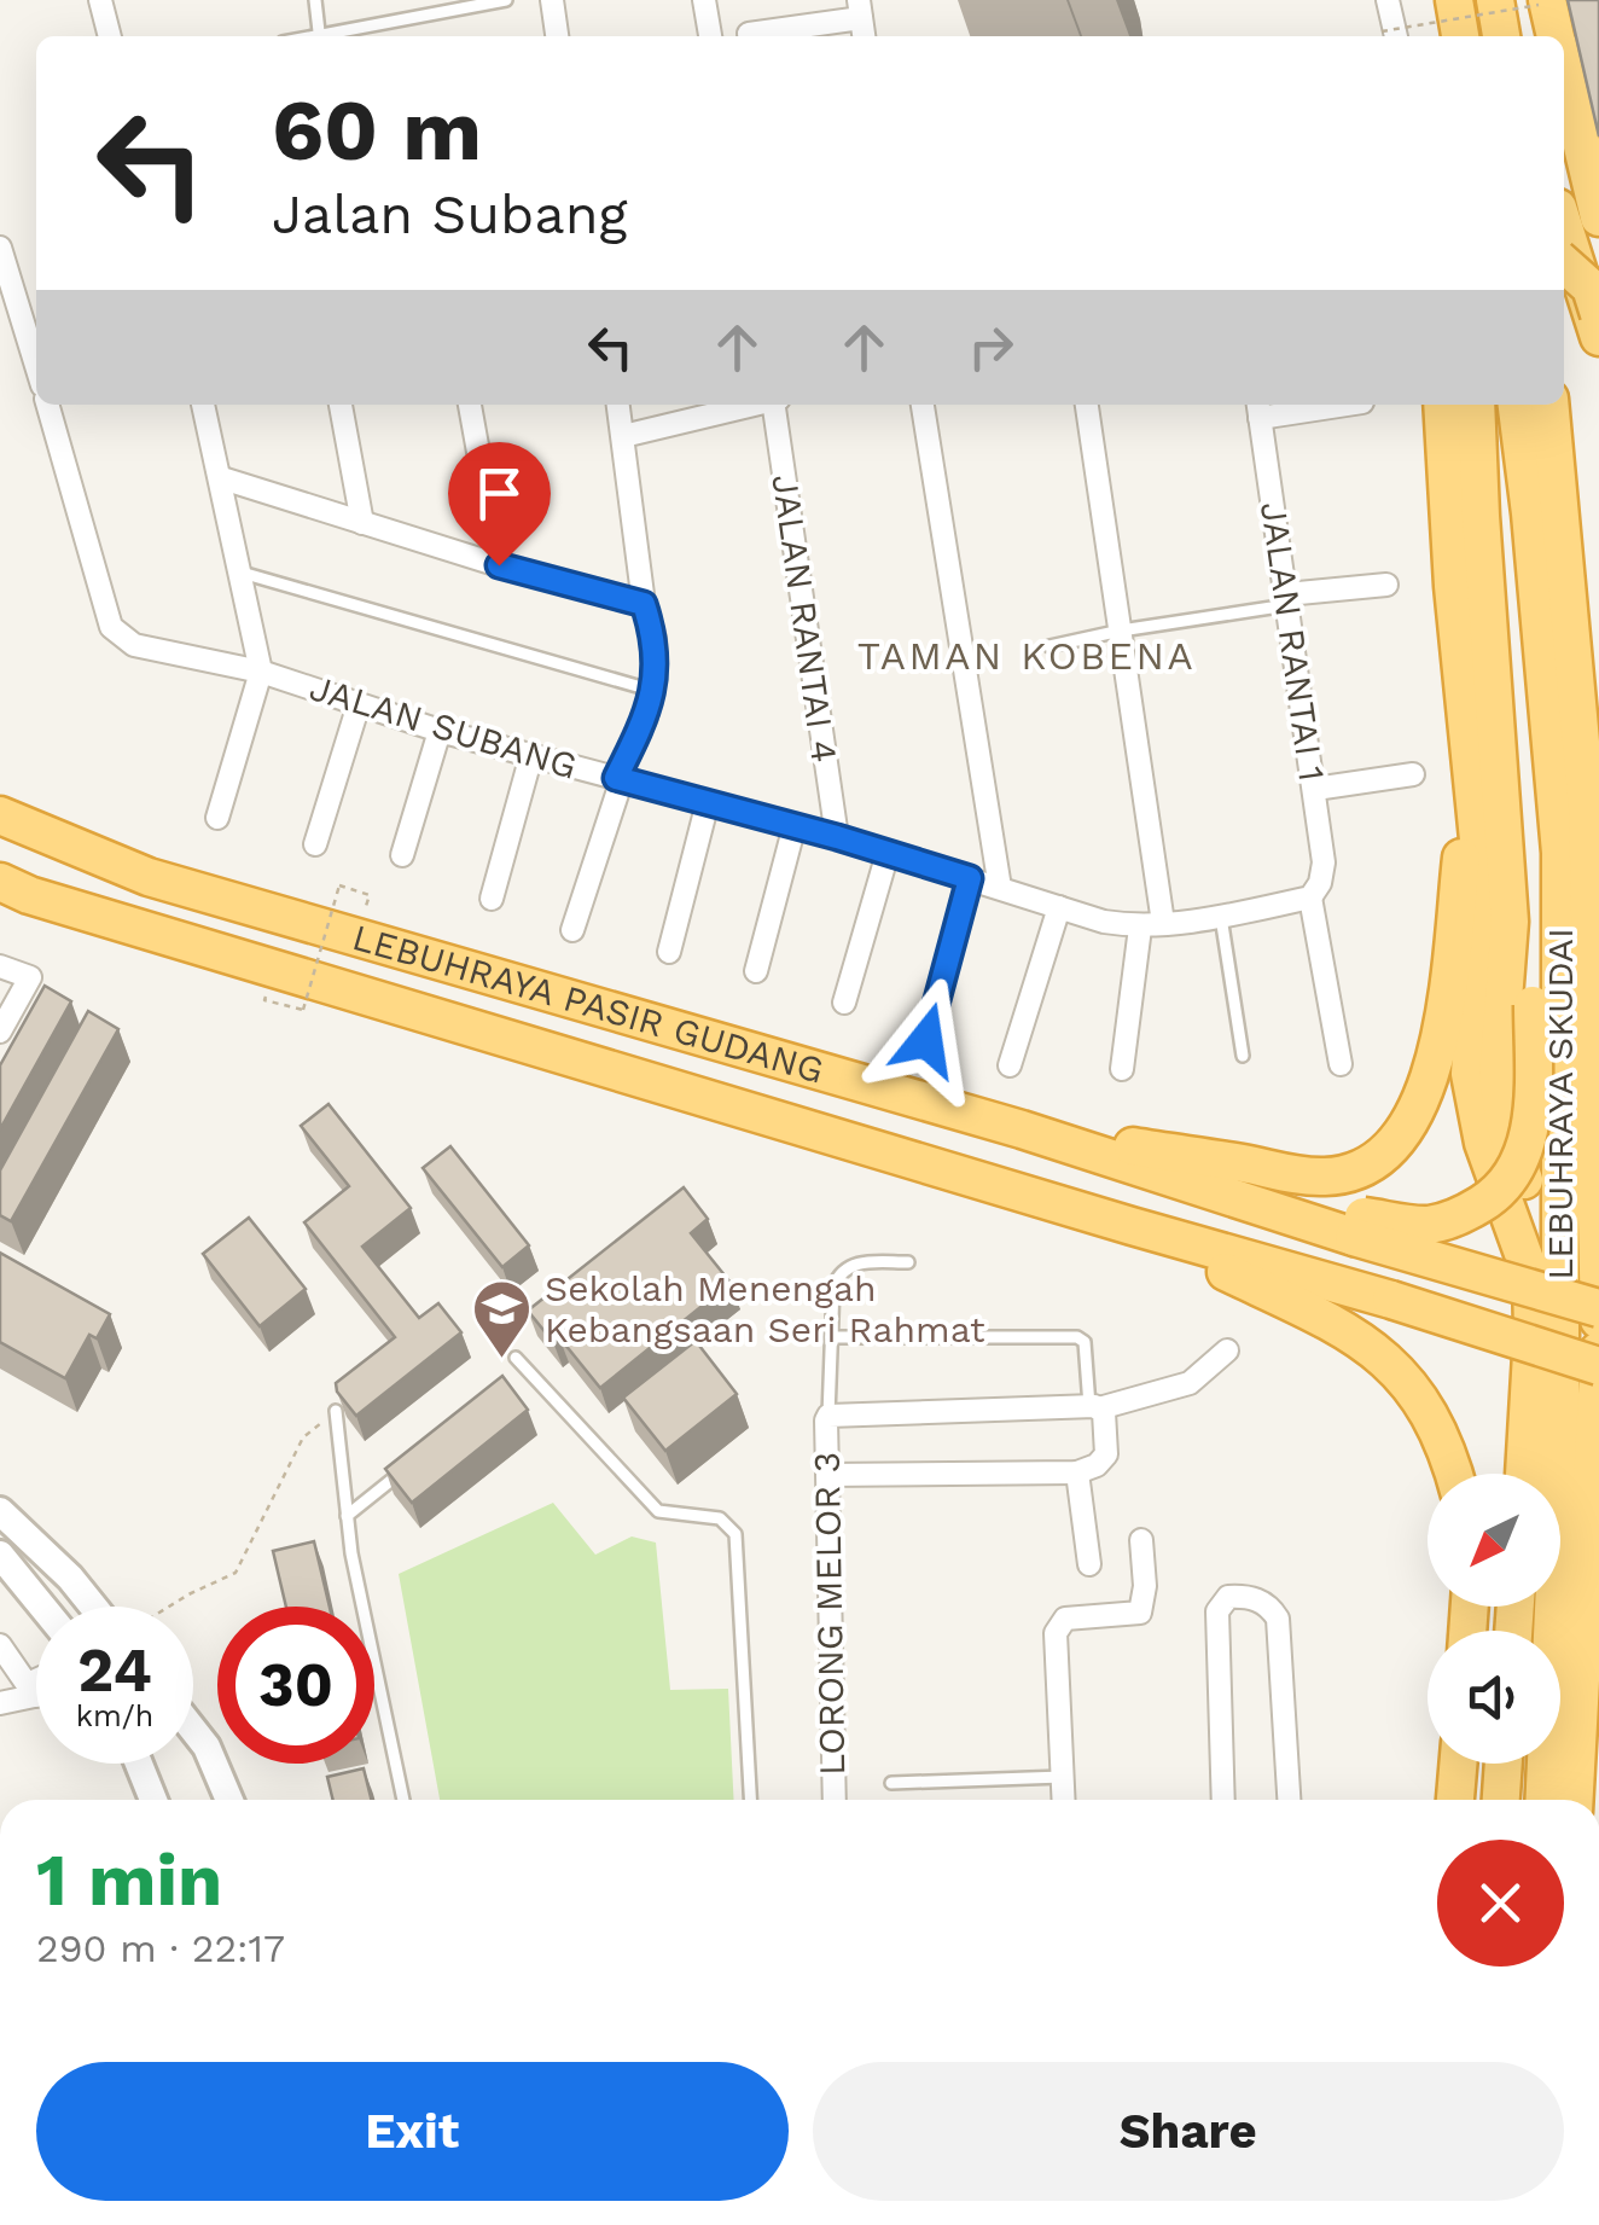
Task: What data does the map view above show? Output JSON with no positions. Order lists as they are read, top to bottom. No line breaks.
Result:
{"streets":{"highway":["LEBUHRAYA PASIR GUDANG","LEBUHRAYA SKUDAI"],"street":["JALAN RANTAI 4","JALAN RANTAI 1","JALAN SUBANG","LORONG MELOR 3"]},"crossings":[["JALAN RANTAI 4","JALAN SUBANG"],["JALAN RANTAI 1","JALAN SUBANG"]],"districts":["TAMAN KOBENA"],"places":{"school or university":["Sekolah Menengah Kebangsaan Seri Rahmat"]},"north":"bottom left","page":{"turn":["60 m","Jalan Subang"],"speed":"24 km/h","limit":"30","heading":["1 min","290 m · 22:17"],"buttons":["Exit","Share"]}}
